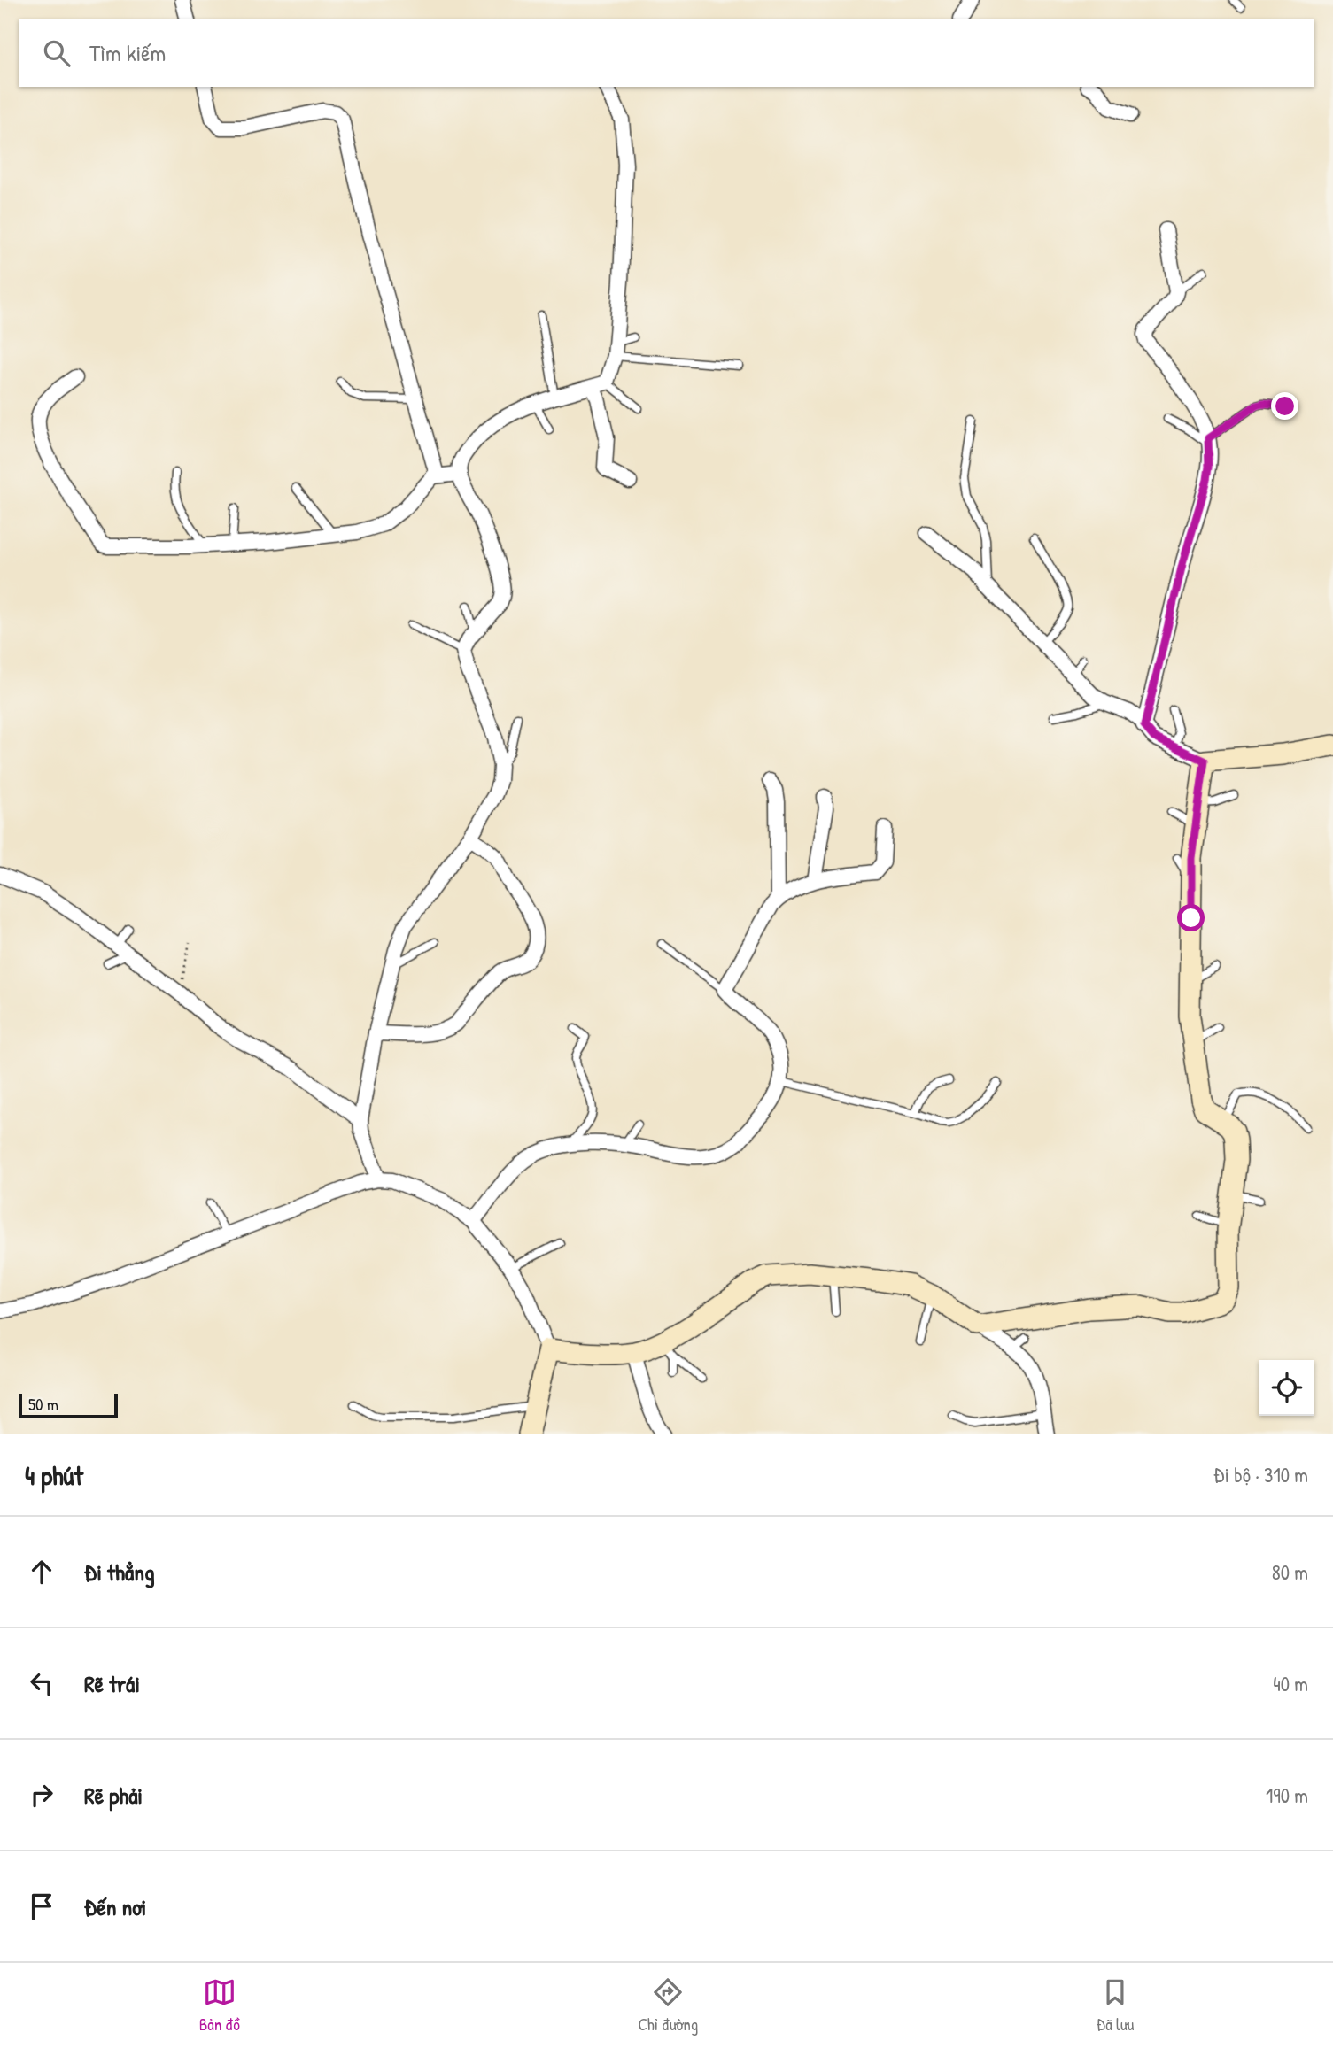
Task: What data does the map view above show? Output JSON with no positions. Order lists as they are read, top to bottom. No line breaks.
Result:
{"scale_bar":"50 m","page":{"search":"Tìm kiếm","scale":"50 m","heading":["4 phút","Đi bộ · 310 m"],"list":[["Đi thẳng","80 m"],["Rẽ trái","40 m"],["Rẽ phải","190 m"],"Đến nơi"],"nav":["Bản đồ","Chỉ đường","Đã lưu"]}}
